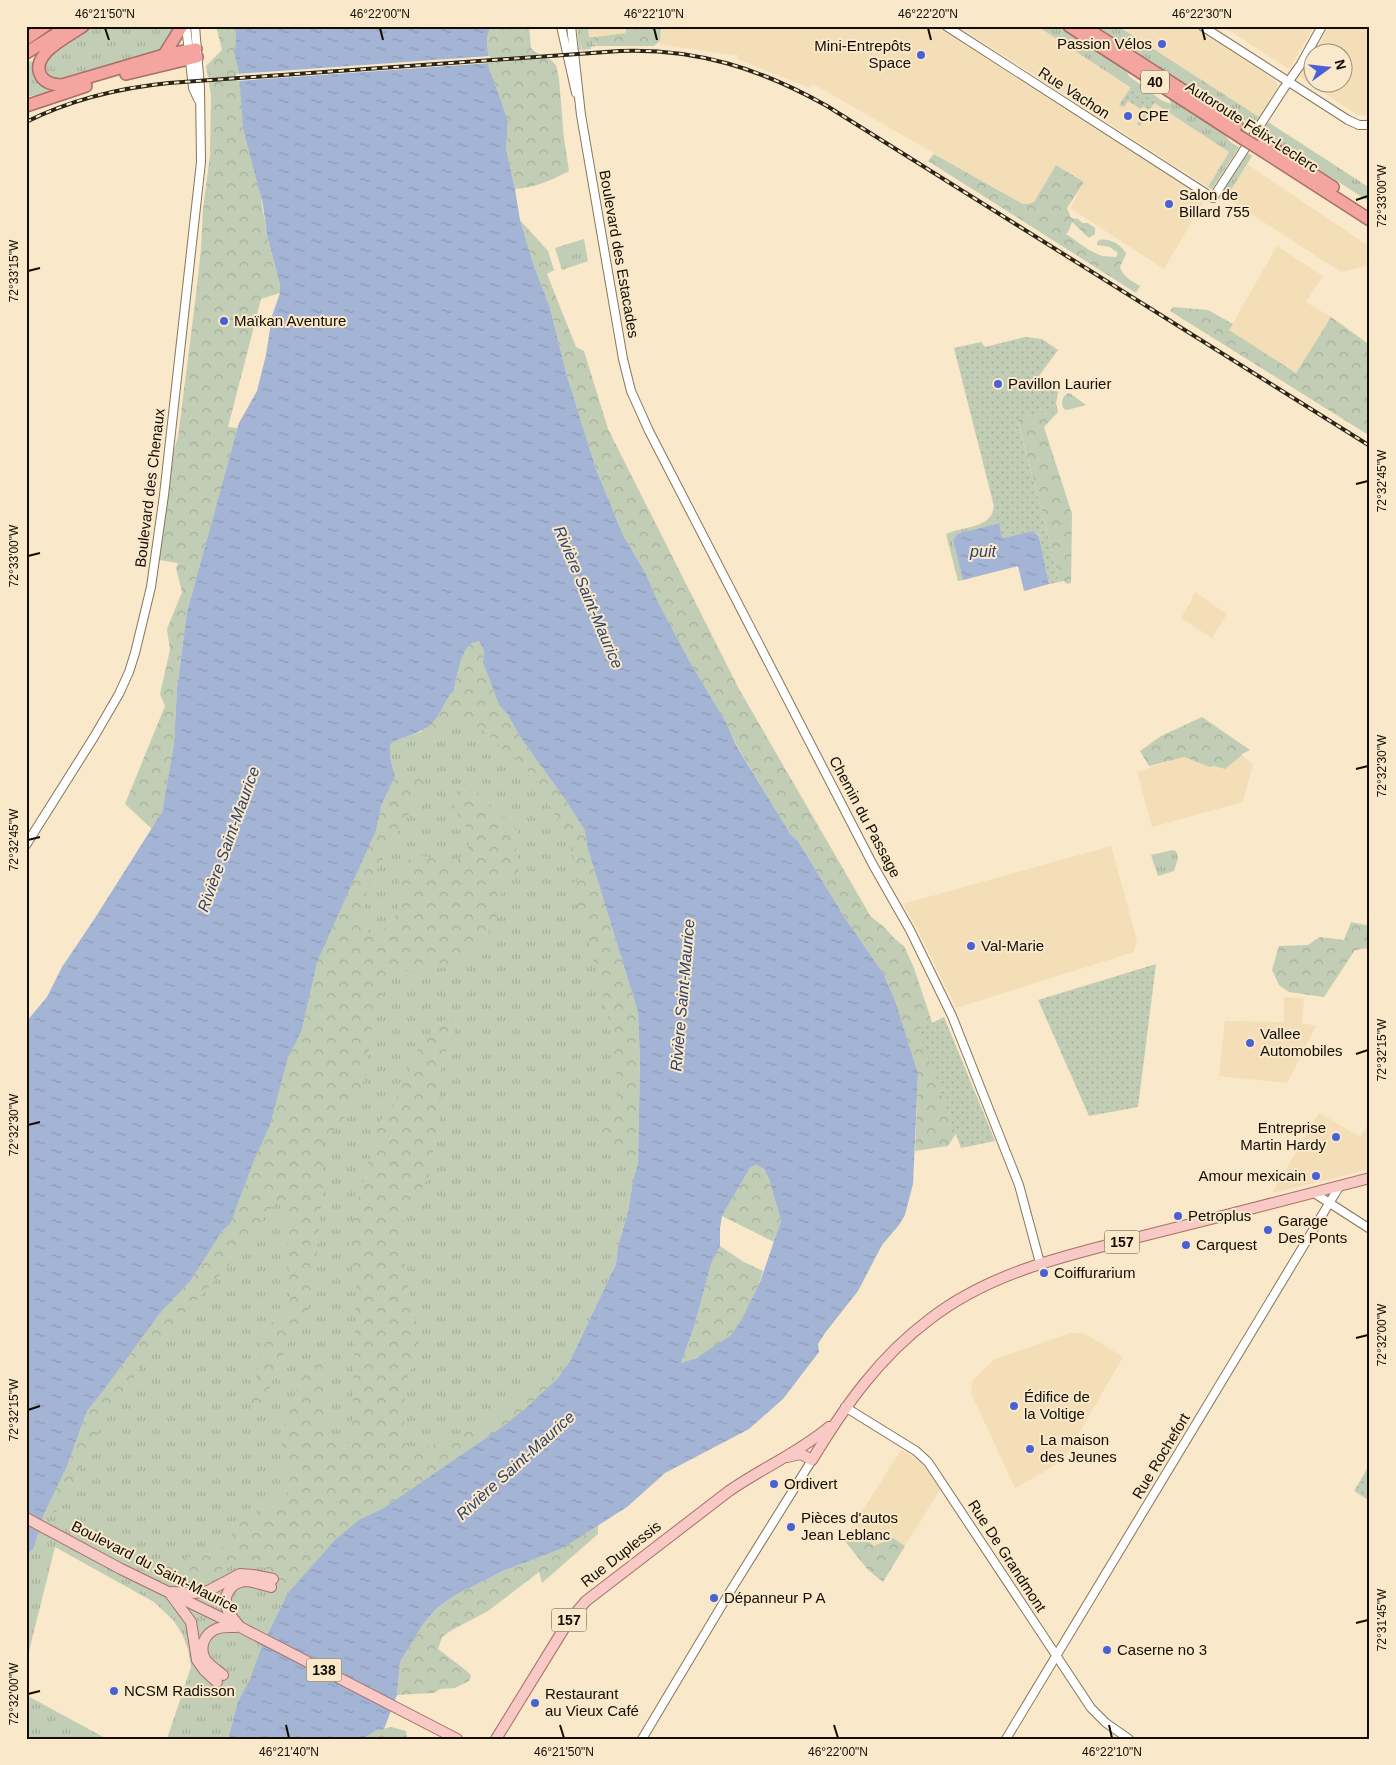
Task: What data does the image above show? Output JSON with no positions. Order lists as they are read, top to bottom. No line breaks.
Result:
{"streets":{"highway":["40","Autoroute Félix-Leclerc"],"main road":["157","Rue Duplessis","Boulevard du Saint-Maurice","138"],"street":["Rue Vachon","Boulevard des Estacades","Boulevard des Chenaux","Chemin du Passage","Rue Rochefort","Rue De Grandmont"]},"crossings":[["Boulevard des Estacades","Chemin du Passage"],["Chemin du Passage","157"],["157","Rue Rochefort"],["157","Rue Duplessis"],["157","Rue De Grandmont"],["Rue Rochefort","Rue De Grandmont"],["Boulevard du Saint-Maurice","138"]],"water":["puit","Rivière Saint-Maurice"],"places":["Passion Vélos","Mini-Entrepôts Space","CPE","Salon de Billard 755","Maïkan Aventure","Pavillon Laurier","Val-Marie","Vallee Automobiles","Entreprise Martin Hardy","Amour mexicain","Petroplus","Garage Des Ponts","Carquest","Coiffurarium","Édifice de la Voltige","La maison des Jeunes","Ordivert","Pièces d'autos Jean Leblanc","Dépanneur P A","Caserne no 3","NCSM Radisson","Restaurant au Vieux Café"],"north":"right","coordinates":["46°21'50\"N","46°22'00\"N","46°22'10\"N","46°22'20\"N","46°22'30\"N","72°33'00\"W","72°33'15\"W","72°32'45\"W","72°32'30\"W","72°32'15\"W","72°32'00\"W","72°31'45\"W","46°21'40\"N"]}
